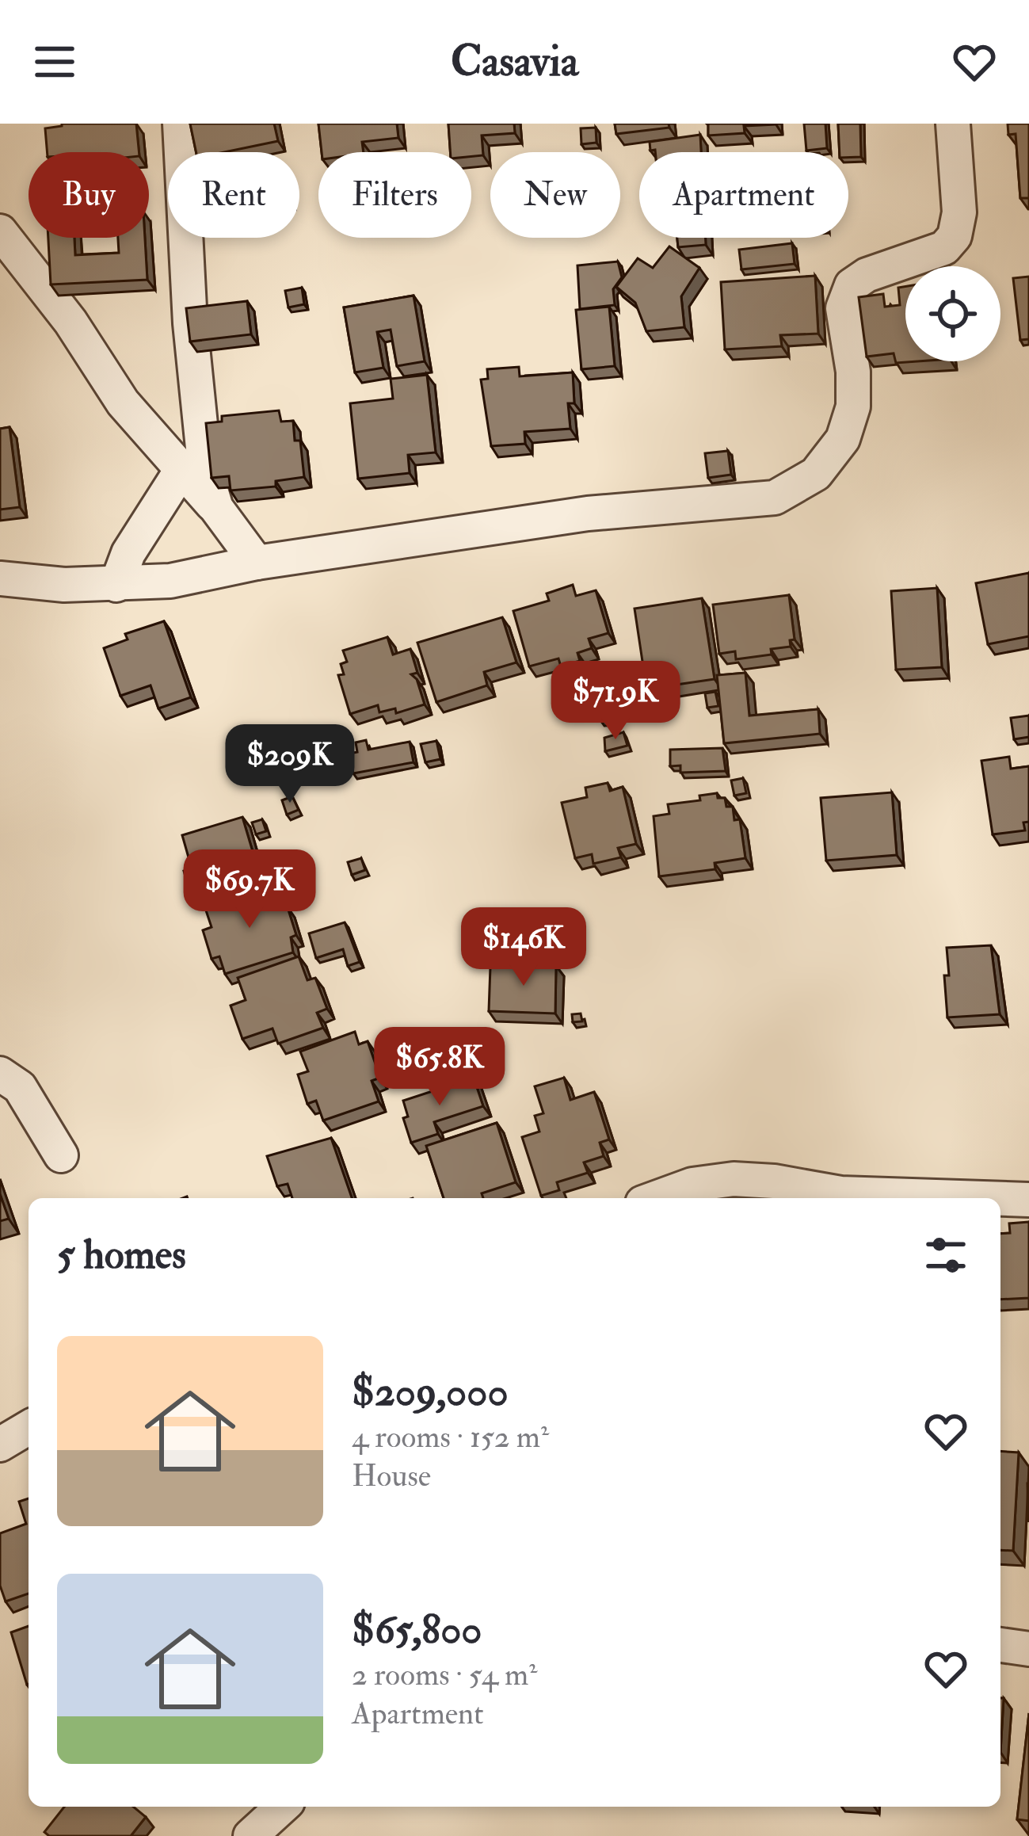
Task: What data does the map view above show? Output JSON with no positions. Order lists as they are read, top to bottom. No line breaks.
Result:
{"page":{"header":"Casavia","chip":["Buy","Rent","Filters","New","Apartment"],"price":["$71.9K","$209K","$69.7K","$146K","$65.8K"],"heading":"5 homes","list":[{"name":"$209,000","note":"4 rooms · 152 m² · House"},{"name":"$65,800","note":"2 rooms · 54 m² · Apartment"}]}}
